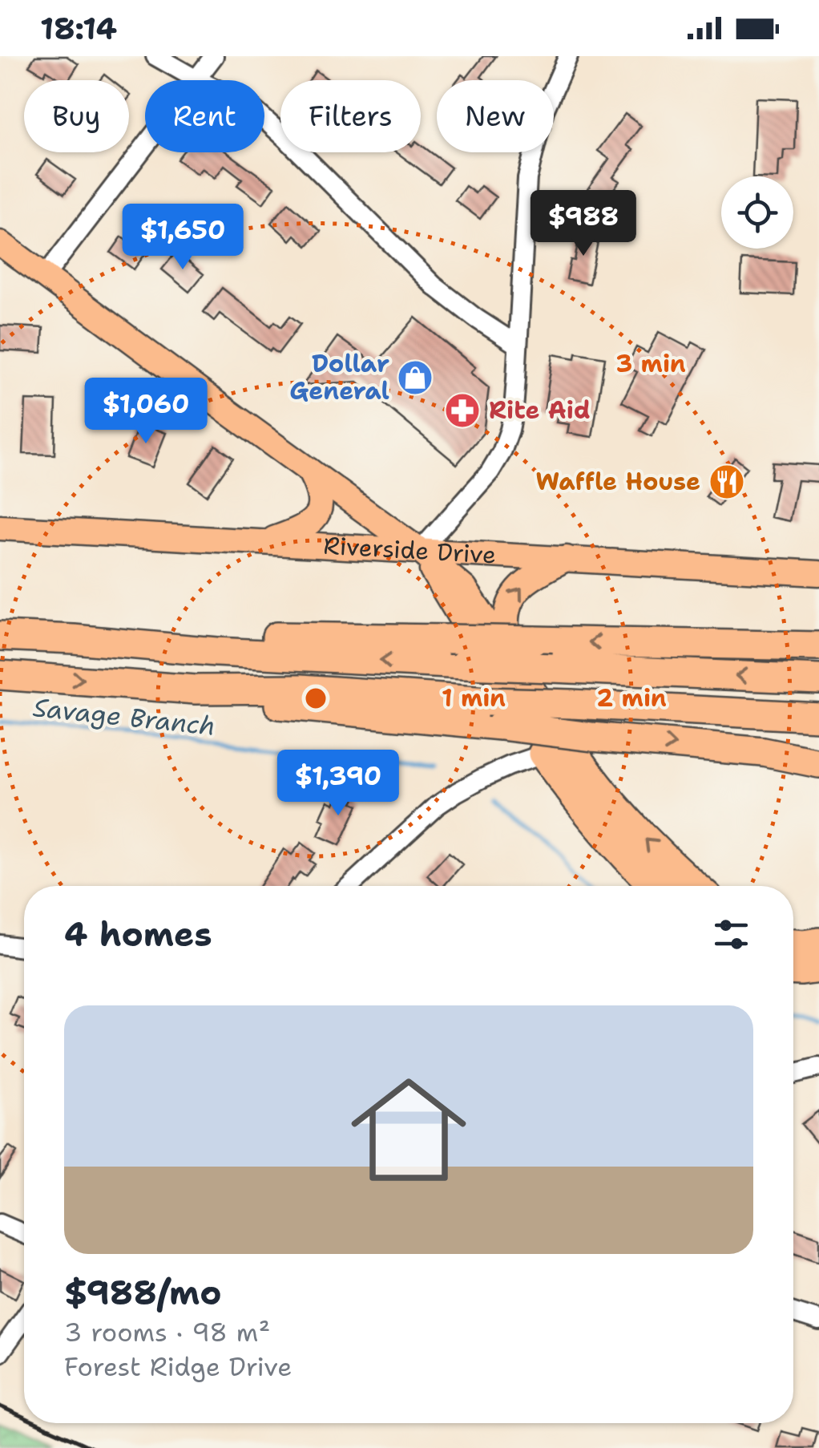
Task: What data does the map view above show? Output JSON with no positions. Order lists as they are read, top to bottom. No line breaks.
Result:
{"streets":{"main road":["Riverside Drive"]},"water":["Savage Branch"],"places":{"shop":["Dollar General"],"pharmacy":["Rite Aid"],"restaurant":["Waffle House"]},"page":{"status":"18:14","chip":["Buy","Rent","Filters","New"],"price":["$988","$1,650","$1,060","$1,390"],"heading":"4 homes","list":[{"name":"$988/mo","note":"3 rooms · 98 m² · Forest Ridge Drive"}]},"rings":["3 min","1 min","2 min"]}
